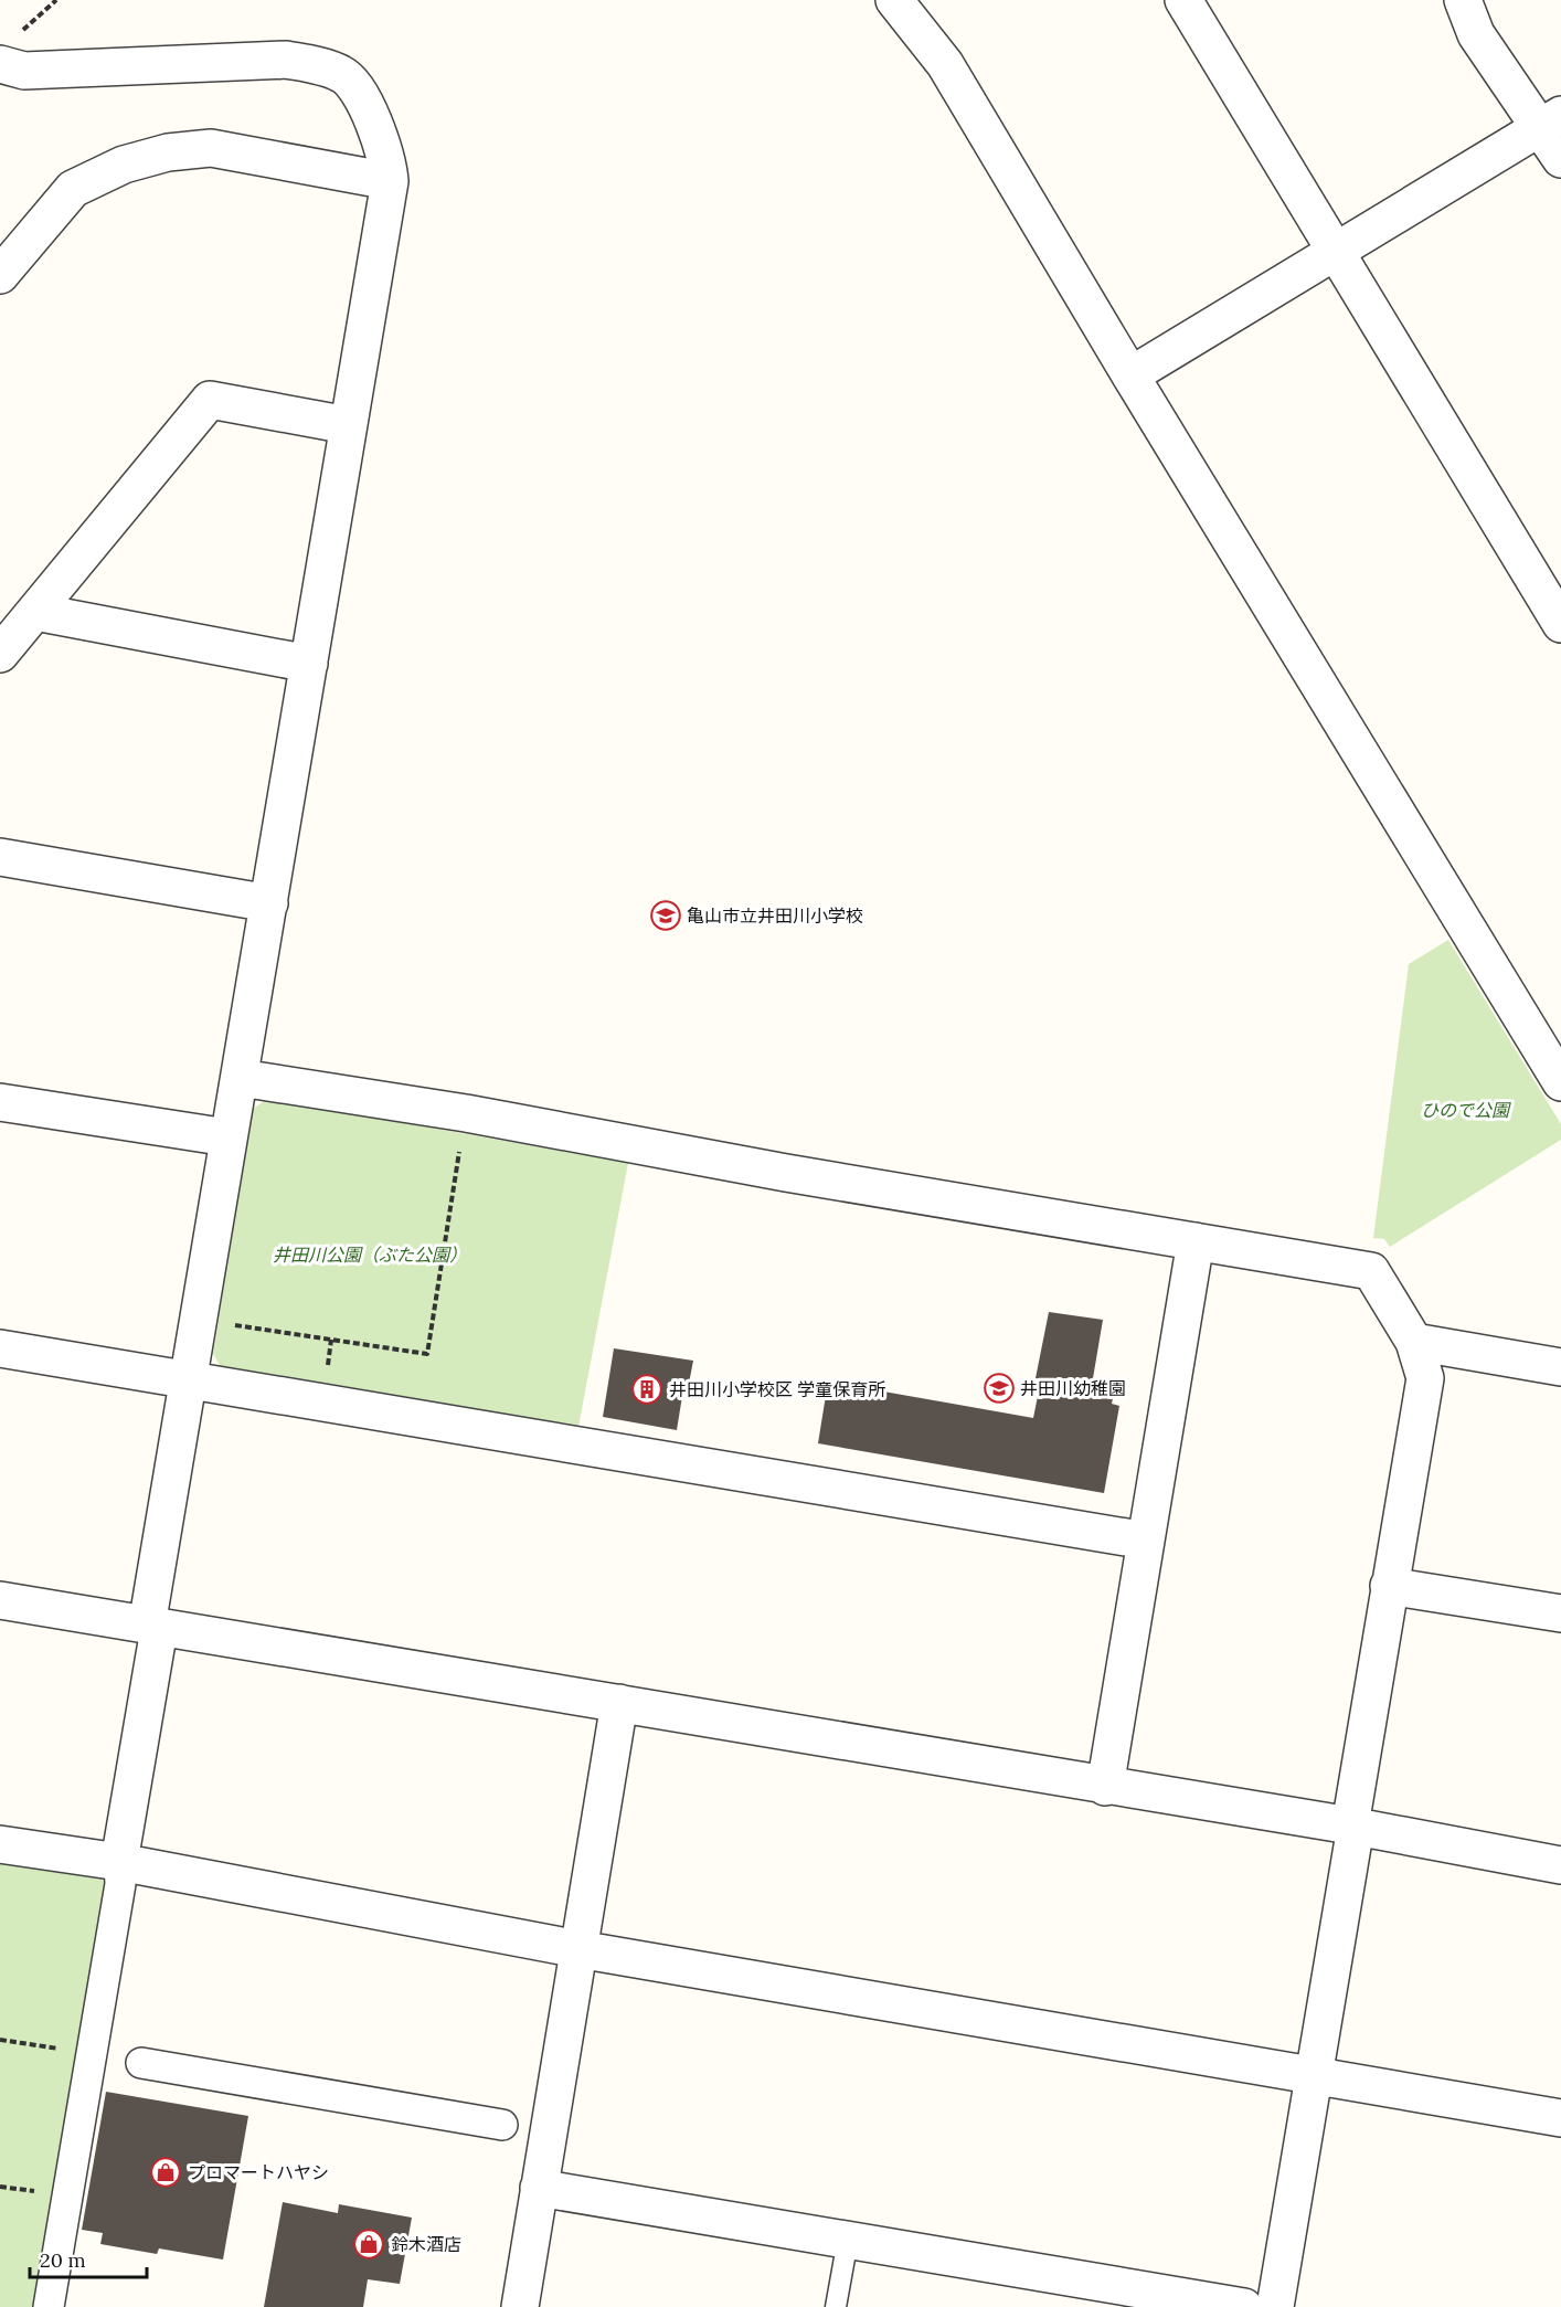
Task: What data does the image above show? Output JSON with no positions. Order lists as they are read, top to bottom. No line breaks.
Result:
{"parks":["ひので公園","井田川公園（ぶた公園）"],"places":{"school or university":["亀山市立井田川小学校","井田川幼稚園"],"building":["井田川小学校区 学童保育所"],"shop":["プロマートハヤシ","鈴木酒店"]},"scale_bar":"20 m"}
